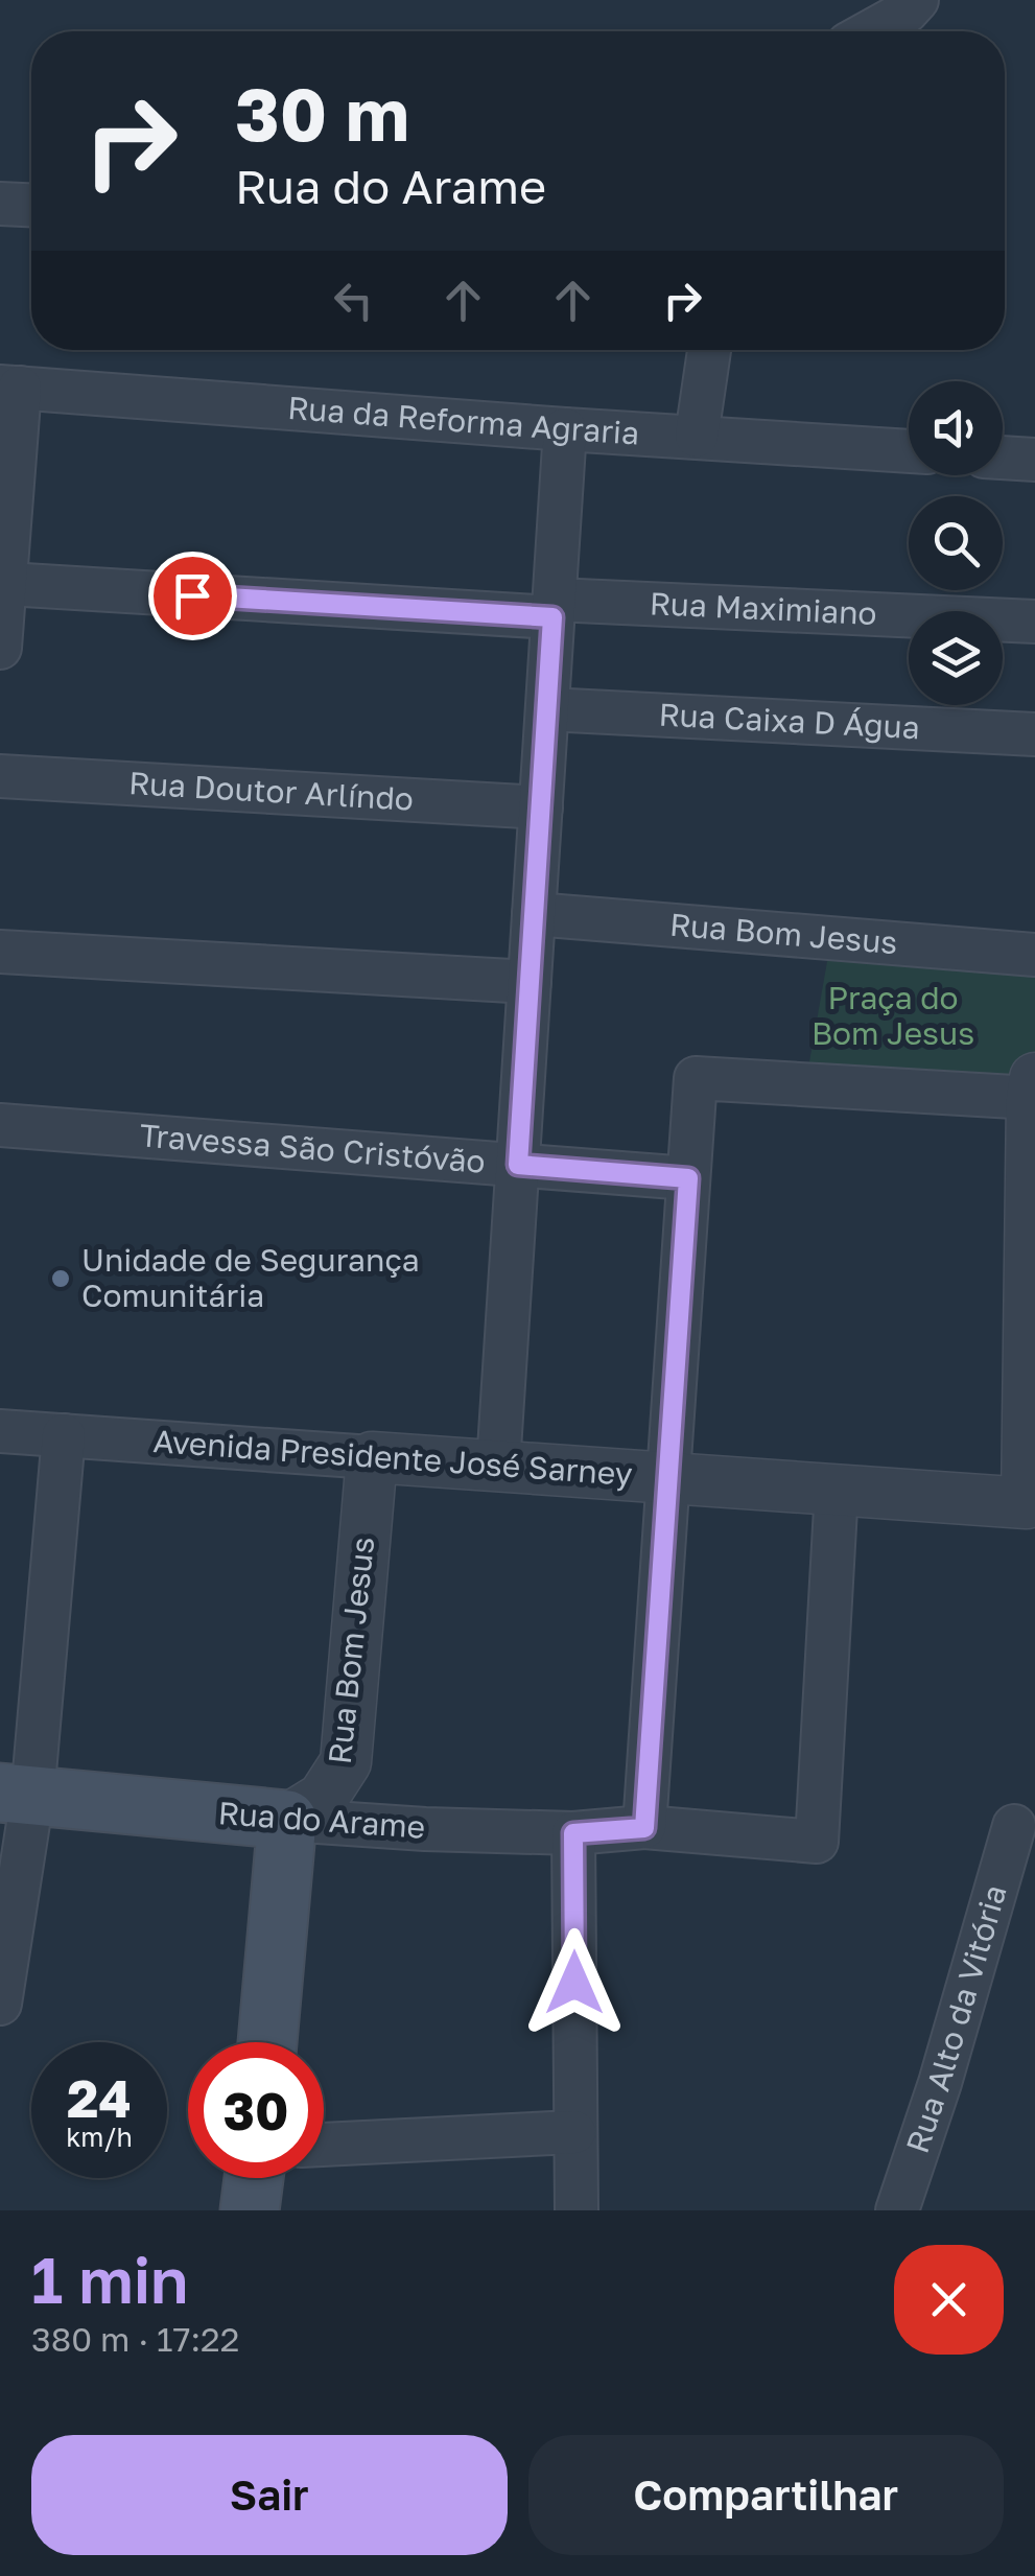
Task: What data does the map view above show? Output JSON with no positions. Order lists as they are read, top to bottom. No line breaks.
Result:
{"streets":{"main road":["Rua do Arame"],"street":["Rua da Reforma Agraria","Rua Maximiano","Rua Caixa D Água","Rua Doutor Arlíndo","Rua Bom Jesus","Travessa São Cristóvão","Avenida Presidente José Sarney","Rua Alto da Vitória"]},"crossings":[["Rua Bom Jesus","Avenida Presidente José Sarney"],["Rua Bom Jesus","Rua do Arame"],["Avenida Presidente José Sarney","Rua do Arame"]],"parks":["Praça do Bom Jesus"],"places":["Unidade de Segurança Comunitária"],"page":{"turn":["30 m","Rua do Arame"],"speed":"24 km/h","limit":"30","heading":["1 min","380 m · 17:22"],"buttons":["Sair","Compartilhar"]}}
